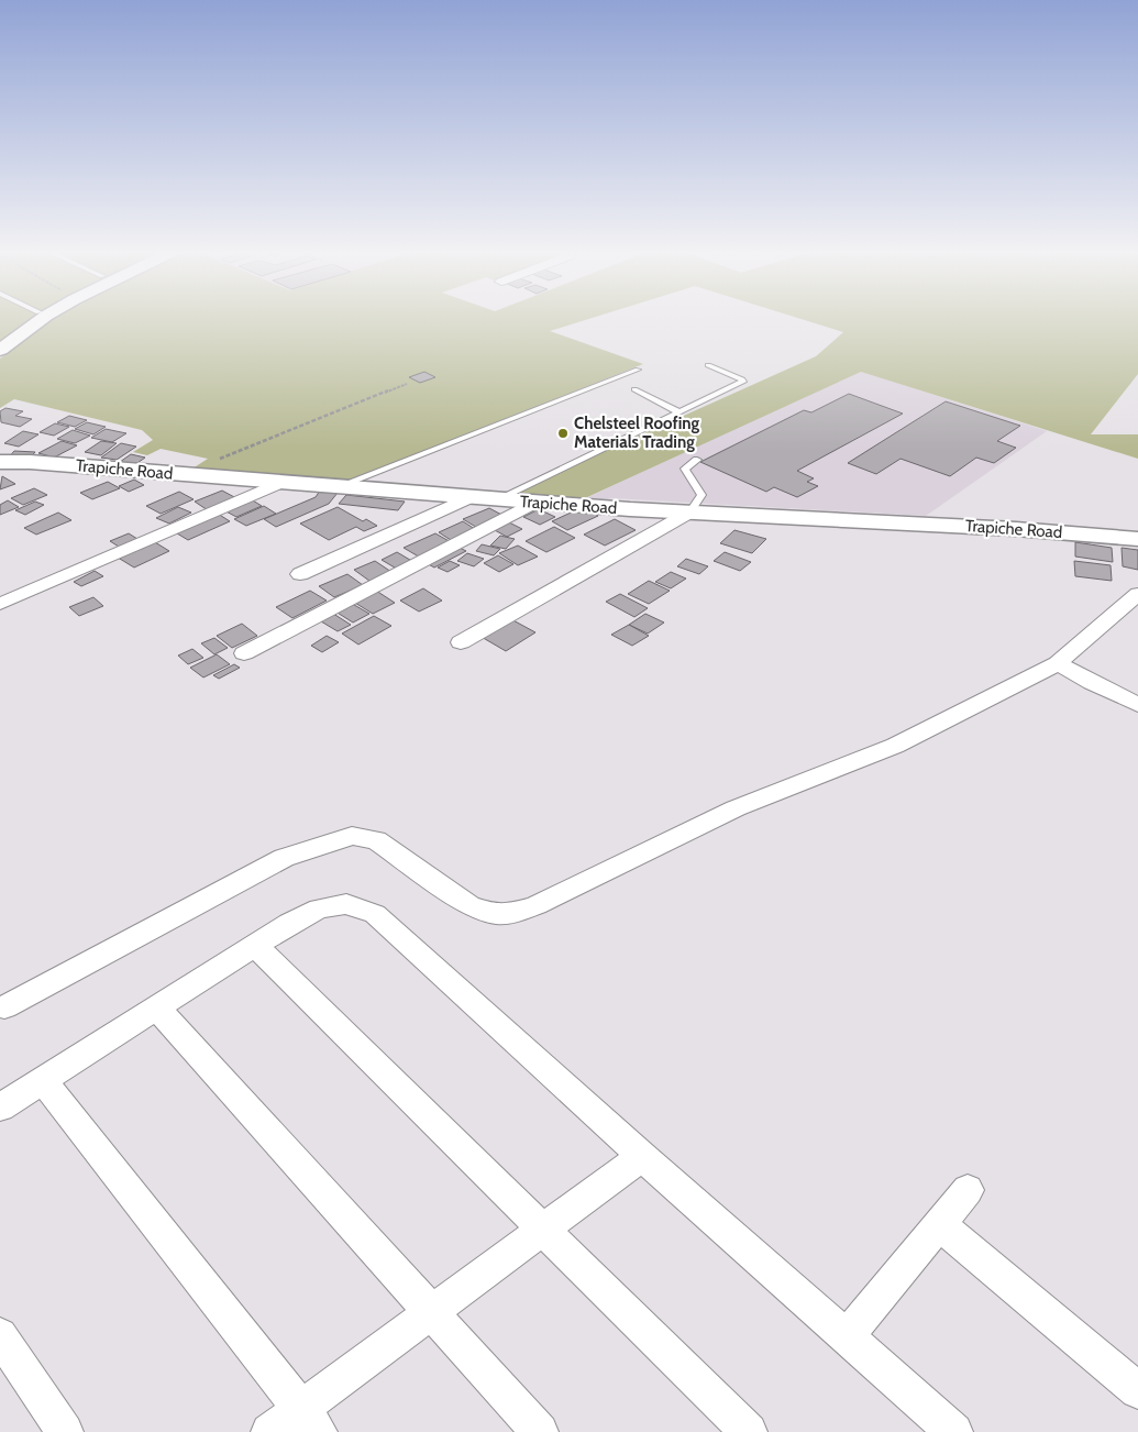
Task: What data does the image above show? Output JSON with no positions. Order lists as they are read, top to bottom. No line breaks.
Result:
{"streets":{"street":["Trapiche Road"]},"places":["Chelsteel Roofing Materials Trading"]}
